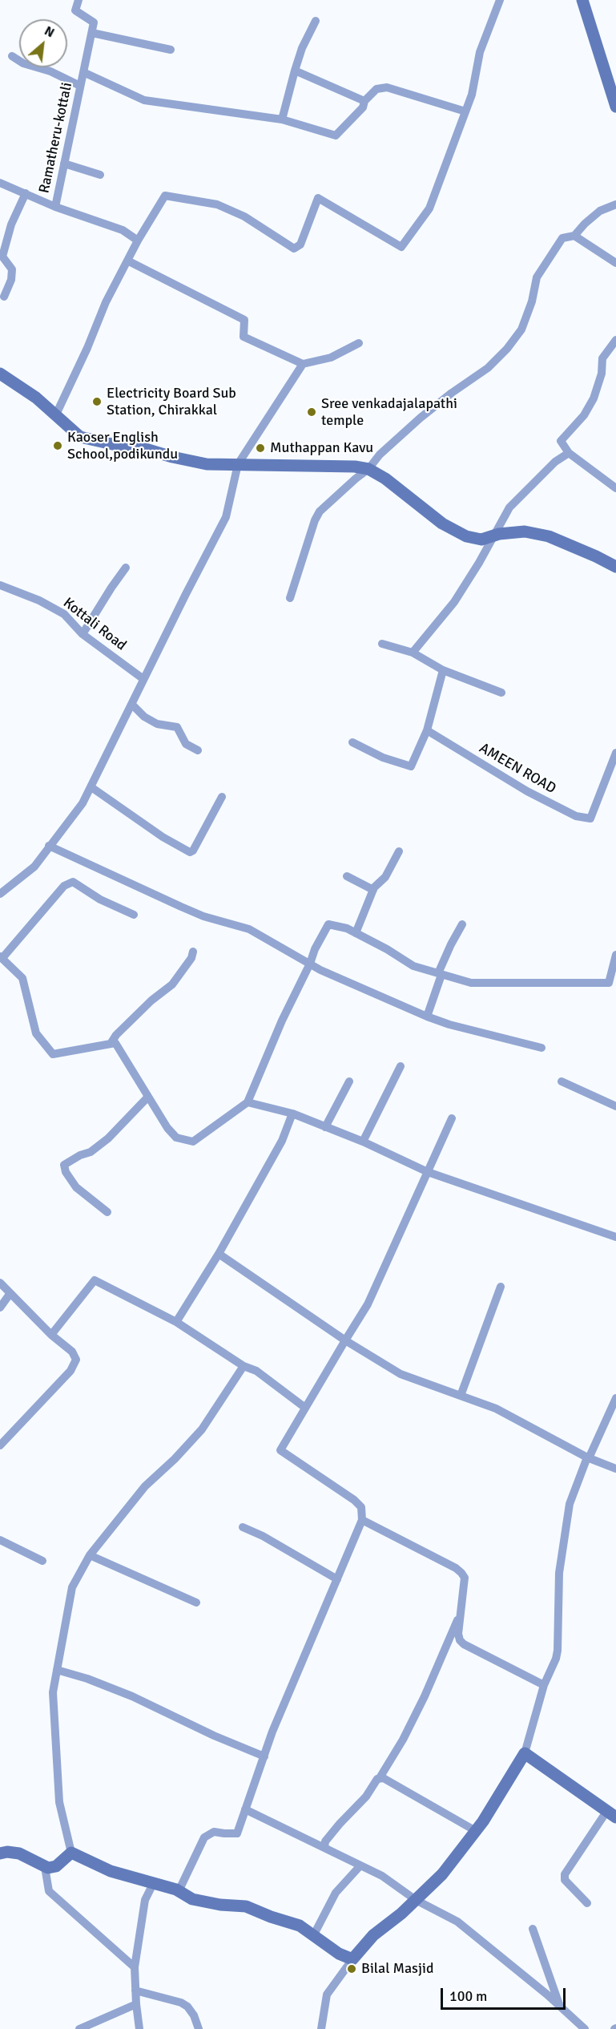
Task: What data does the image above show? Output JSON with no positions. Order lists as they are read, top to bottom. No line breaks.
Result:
{"streets":{"street":["Ramatheru-kottali","Kottali Road","AMEEN ROAD"]},"places":["Electricity Board Sub Station, Chirakkal","Sree venkadajalapathi temple","Kaoser English School,podikundu","Muthappan Kavu","Bilal Masjid"],"scale_bar":"100 m","north":"top right"}
